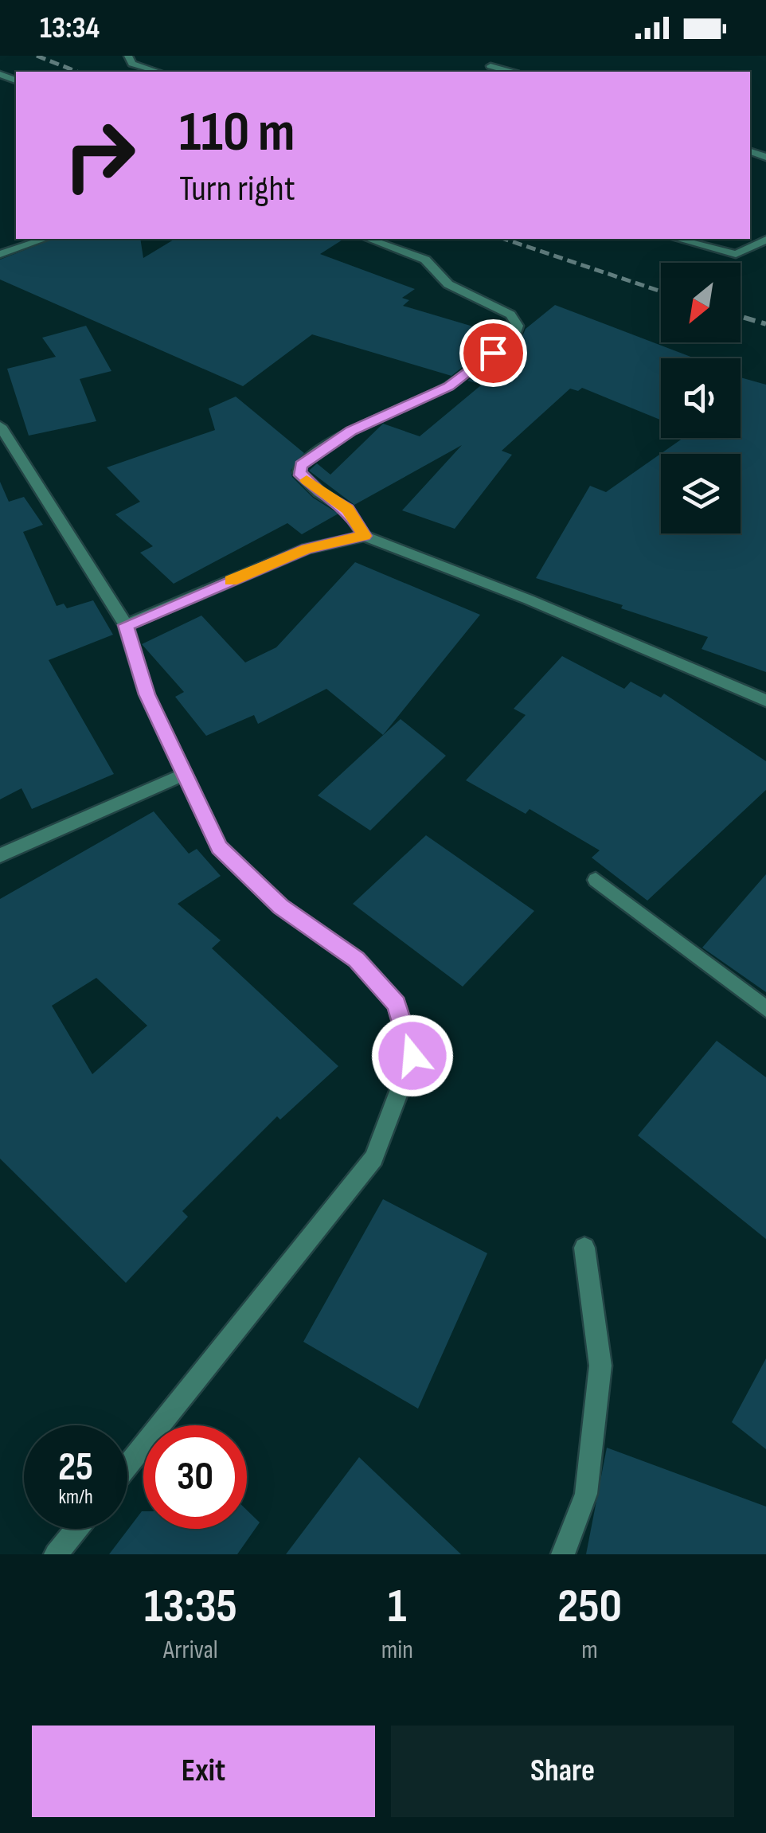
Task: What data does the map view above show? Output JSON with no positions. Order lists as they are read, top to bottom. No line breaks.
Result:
{"north":"bottom left","page":{"status":"13:34","turn":["110 m","Turn right"],"speed":"25 km/h","limit":"30","eta":["13:35","Arrival","1","min","250","m"],"buttons":["Exit","Share"]}}
